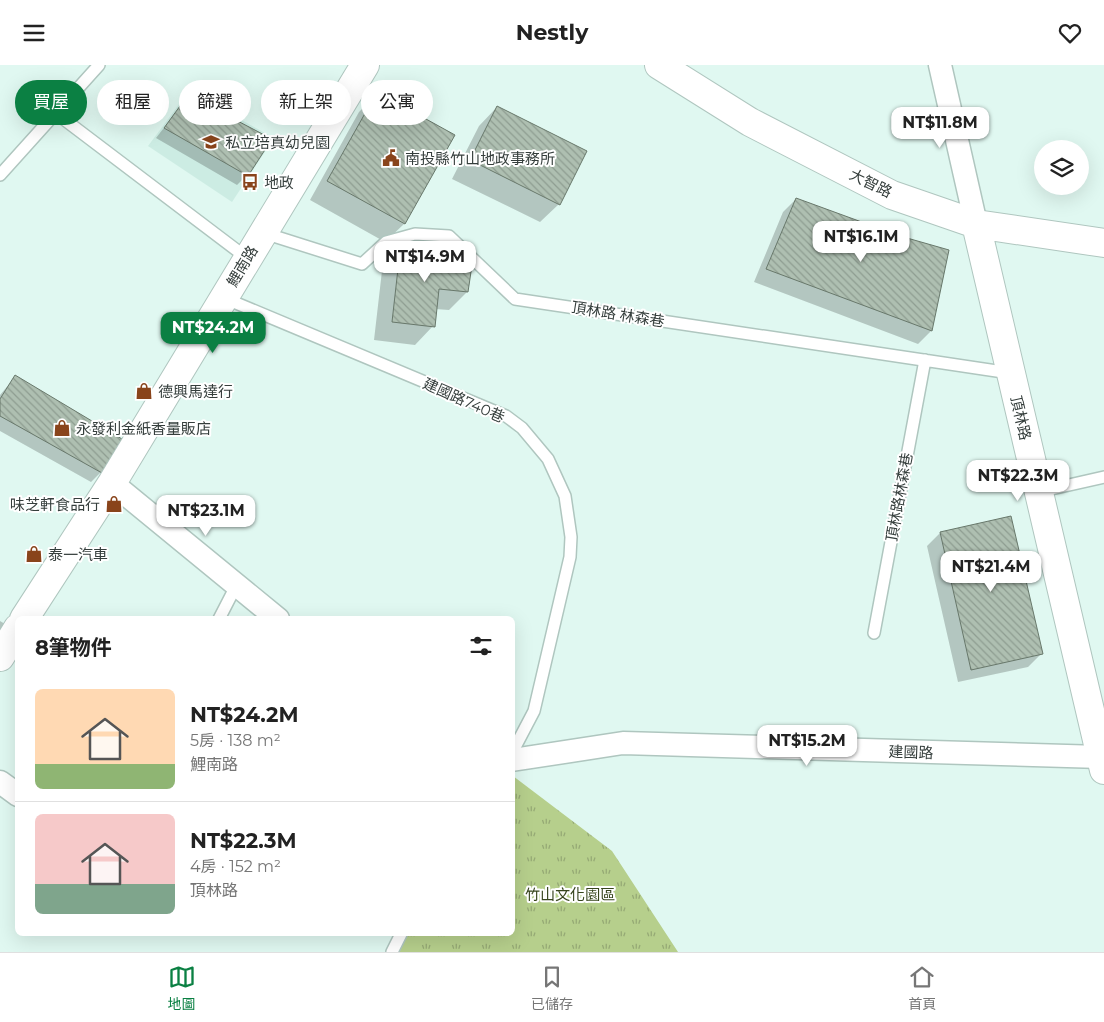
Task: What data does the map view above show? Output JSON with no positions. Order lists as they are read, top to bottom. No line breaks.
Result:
{"streets":{"street":["大智路","鯉南路","頂林路","建國路"],"lane":["頂林路 林森巷","建國路740巷","頂林路林森巷"]},"crossings":[["大智路","頂林路"],["鯉南路","頂林路 林森巷"],["鯉南路","建國路740巷"],["頂林路 林森巷","頂林路"],["頂林路 林森巷","頂林路林森巷"],["頂林路","建國路"]],"parks":["竹山文化園區"],"places":{"school or university":["私立培真幼兒園"],"public building":["南投縣竹山地政事務所"],"bus stop":["地政"],"shop":["德興馬達行","永發利金紙香量販店","味芝軒食品行","泰一汽車"]},"page":{"header":"Nestly","chip":["買屋","租屋","篩選","新上架","公寓"],"price":["NT$11.8M","NT$16.1M","NT$14.9M","NT$24.2M","NT$22.3M","NT$23.1M","NT$21.4M","NT$15.2M"],"heading":"8筆物件","list":[{"name":"NT$24.2M","note":"5房 · 138 m² · 鯉南路"},{"name":"NT$22.3M","note":"4房 · 152 m² · 頂林路"}],"tabs":["地圖","已儲存","首頁"]}}
